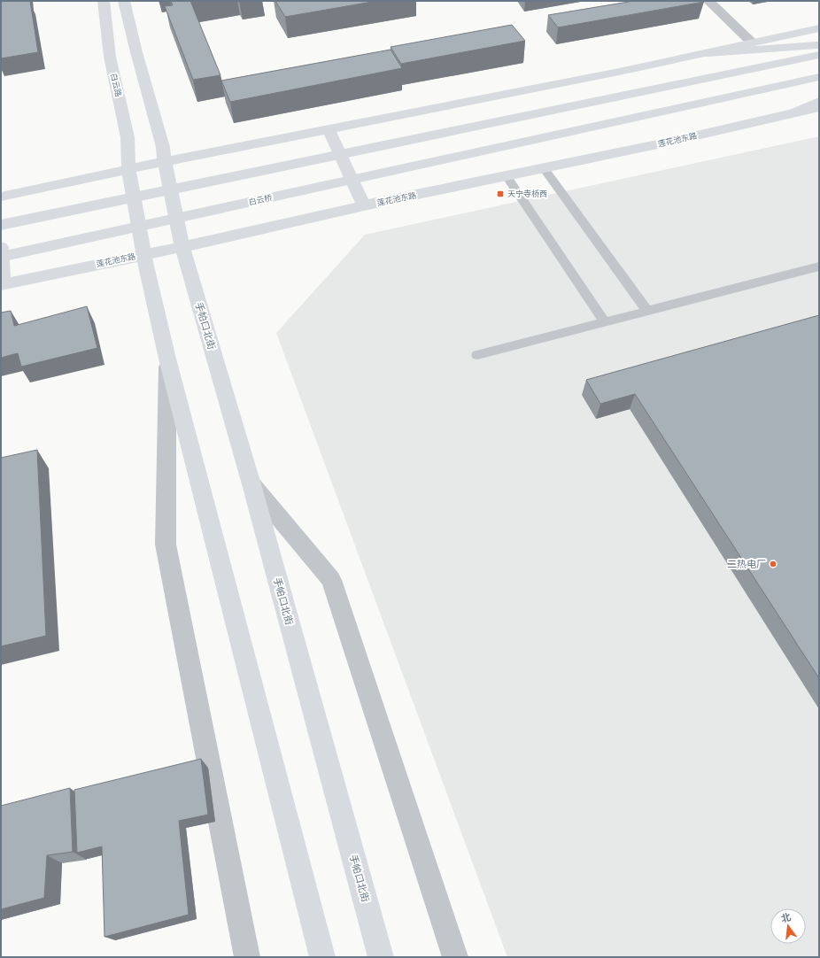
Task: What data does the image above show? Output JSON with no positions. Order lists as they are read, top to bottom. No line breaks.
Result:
{"streets":{"main road":["白云路","莲花池东路","白云桥","手帕口北街"]},"crossings":[["白云路","莲花池东路"],["莲花池东路","手帕口北街"]],"places":{"transit":["天宁寺桥西"],"other":["二热电厂"]},"north":"top"}
